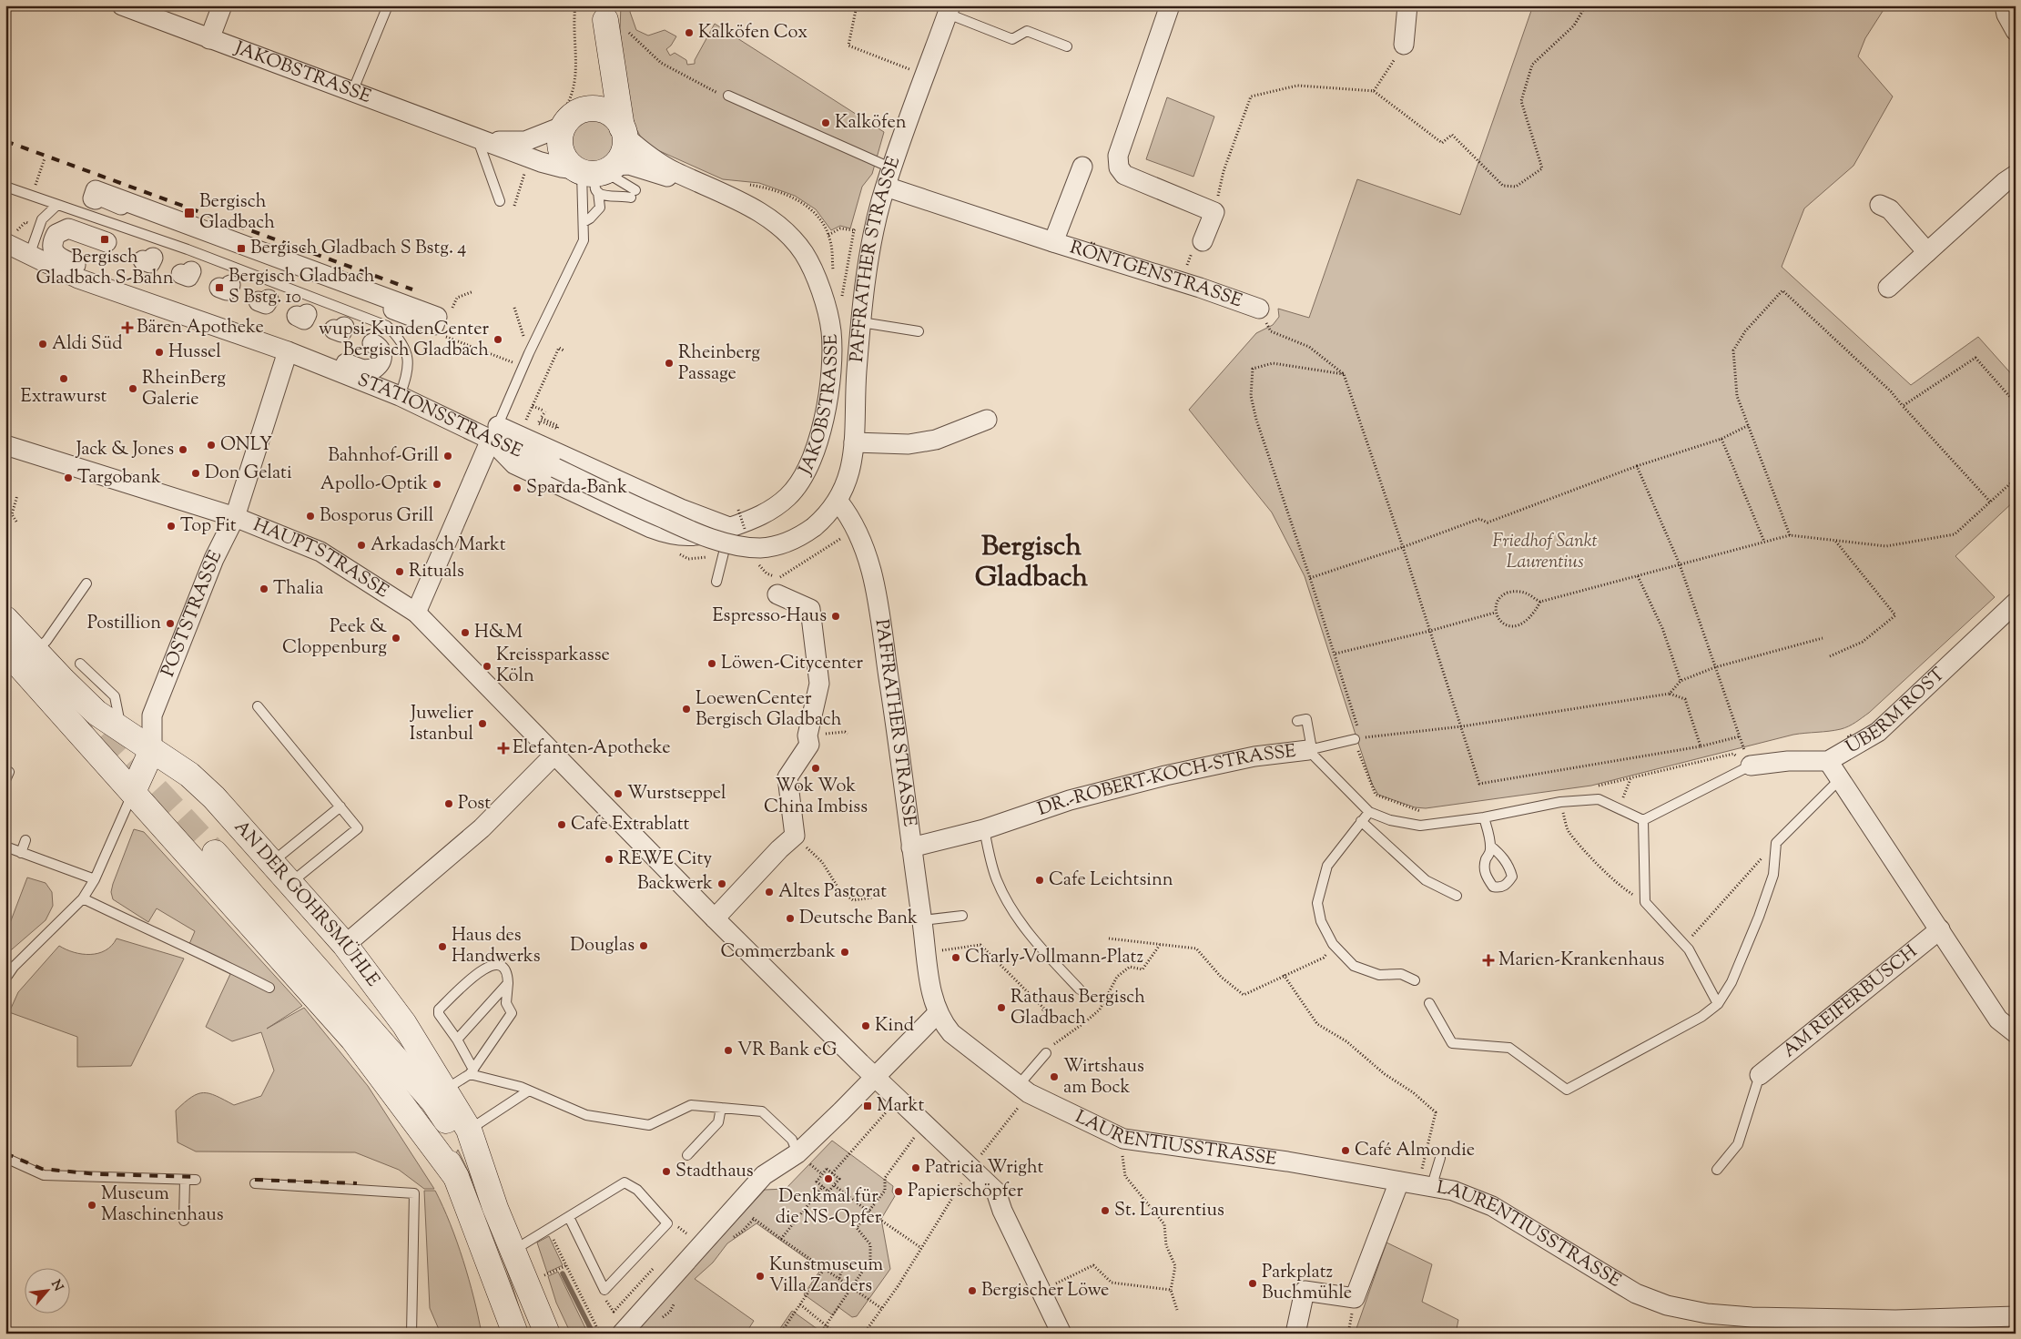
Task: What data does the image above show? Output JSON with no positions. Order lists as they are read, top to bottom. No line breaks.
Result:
{"streets":{"main road":["JAKOBSTRASSE","AN DER GOHRSMÜHLE"],"street":["PAFFRATHER STRASSE","RÖNTGENSTRASSE","STATIONSSTRASSE","HAUPTSTRASSE","POSTSTRASSE","ÜBERM ROST","DR.-ROBERT-KOCH-STRASSE","AM REIFERBUSCH","LAURENTIUSSTRASSE"]},"crossings":[["JAKOBSTRASSE","STATIONSSTRASSE"],["PAFFRATHER STRASSE","RÖNTGENSTRASSE"],["PAFFRATHER STRASSE","STATIONSSTRASSE"],["PAFFRATHER STRASSE","DR.-ROBERT-KOCH-STRASSE"],["PAFFRATHER STRASSE","LAURENTIUSSTRASSE"],["STATIONSSTRASSE","POSTSTRASSE"],["HAUPTSTRASSE","POSTSTRASSE"],["POSTSTRASSE","AN DER GOHRSMÜHLE"]],"districts":["Bergisch Gladbach"],"parks":["Friedhof Sankt Laurentius"],"places":{"other":["Kalköfen Cox","Kalköfen","wupsi-KundenCenter Bergisch Gladbach","Aldi Süd","Hussel","Rheinberg Passage","Extrawurst","RheinBerg Galerie","ONLY","Jack & Jones","Bahnhof-Grill","Don Gelati","Targobank","Apollo-Optik","Sparda-Bank","Bosporus Grill","Top Fit","Arkadasch Markt","Rituals","Thalia","Espresso-Haus","Postillion","H&M","Peek & Cloppenburg","Löwen-Citycenter","Kreissparkasse Köln","LoewenCenter Bergisch Gladbach","Juwelier Istanbul","Wok Wok China Imbiss","Wurstseppel","Post","Cafe Extrablatt","REWE City","Cafe Leichtsinn","Backwerk","Altes Pastorat","Deutsche Bank","Douglas","Haus des Handwerks","Commerzbank","Charly-Vollmann-Platz","Rathaus Bergisch Gladbach","Kind","VR Bank eG","Wirtshaus am Bock","Café Almondie","Patricia Wright","Stadthaus","Denkmal für die NS-Opfer","Papierschöpfer","Museum Maschinenhaus","St. Laurentius","Kunstmuseum Villa Zanders","Parkplatz Buchmühle","Bergischer Löwe"],"transit":["Bergisch Gladbach","Bergisch Gladbach S-Bahn","Bergisch Gladbach S Bstg. 4","Bergisch Gladbach S Bstg. 10","Markt"],"health":["Bären Apotheke","Elefanten-Apotheke","Marien-Krankenhaus"]},"north":"top right"}
